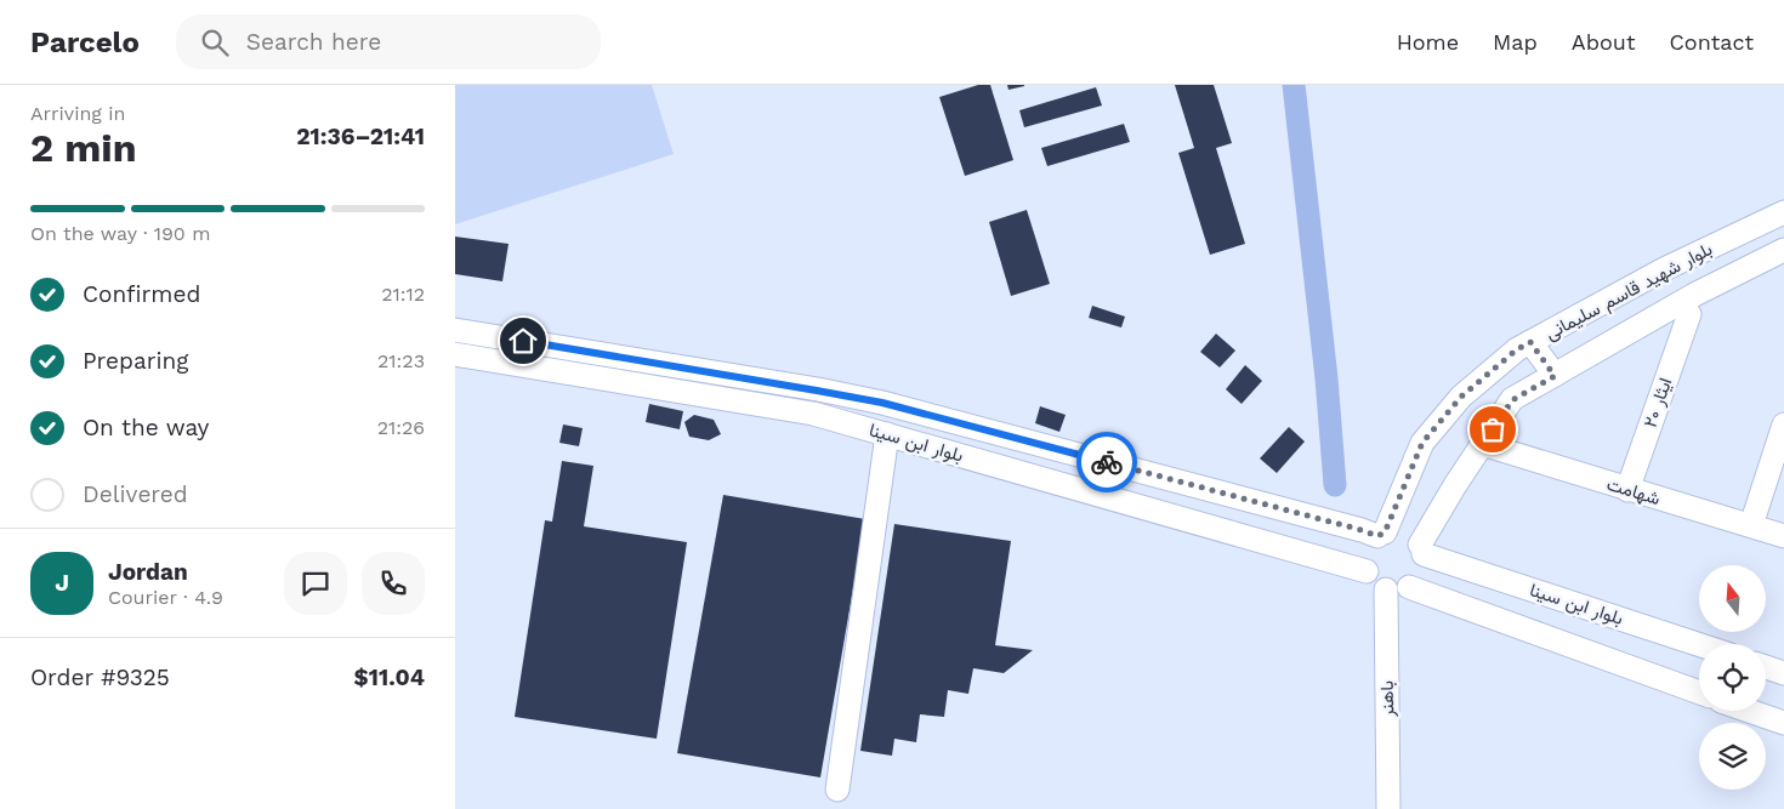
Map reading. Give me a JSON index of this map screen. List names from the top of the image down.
{
  "streets": {
    "street": [
      "بلوار شهید قاسم سلیمانی",
      "ایثار ۲۰",
      "بلوار ابن سینا",
      "شهامت",
      "باهنر"
    ]
  },
  "crossings": [
    ["بلوار شهید قاسم سلیمانی", "بلوار ابن سینا"],
    ["بلوار شهید قاسم سلیمانی", "شهامت"],
    ["بلوار شهید قاسم سلیمانی", "باهنر"],
    ["ایثار ۲۰", "شهامت"],
    ["بلوار ابن سینا", "باهنر"]
  ],
  "north": "top",
  "page": {
    "header": "Parcelo",
    "search": "Search here",
    "nav": [
      "Home",
      "Map",
      "About",
      "Contact"
    ],
    "heading": ["2 min", "Arriving in", "21:36–21:41"],
    "panel": [
      "Jordan",
      "Courier · 4.9",
      "Order #9325",
      "$11.04"
    ],
    "bar": "On the way · 190 m",
    "list": [
      ["Confirmed", "21:12"],
      ["Preparing", "21:23"],
      ["On the way", "21:26"],
      "Delivered"
    ],
    "round": "J"
  }
}
